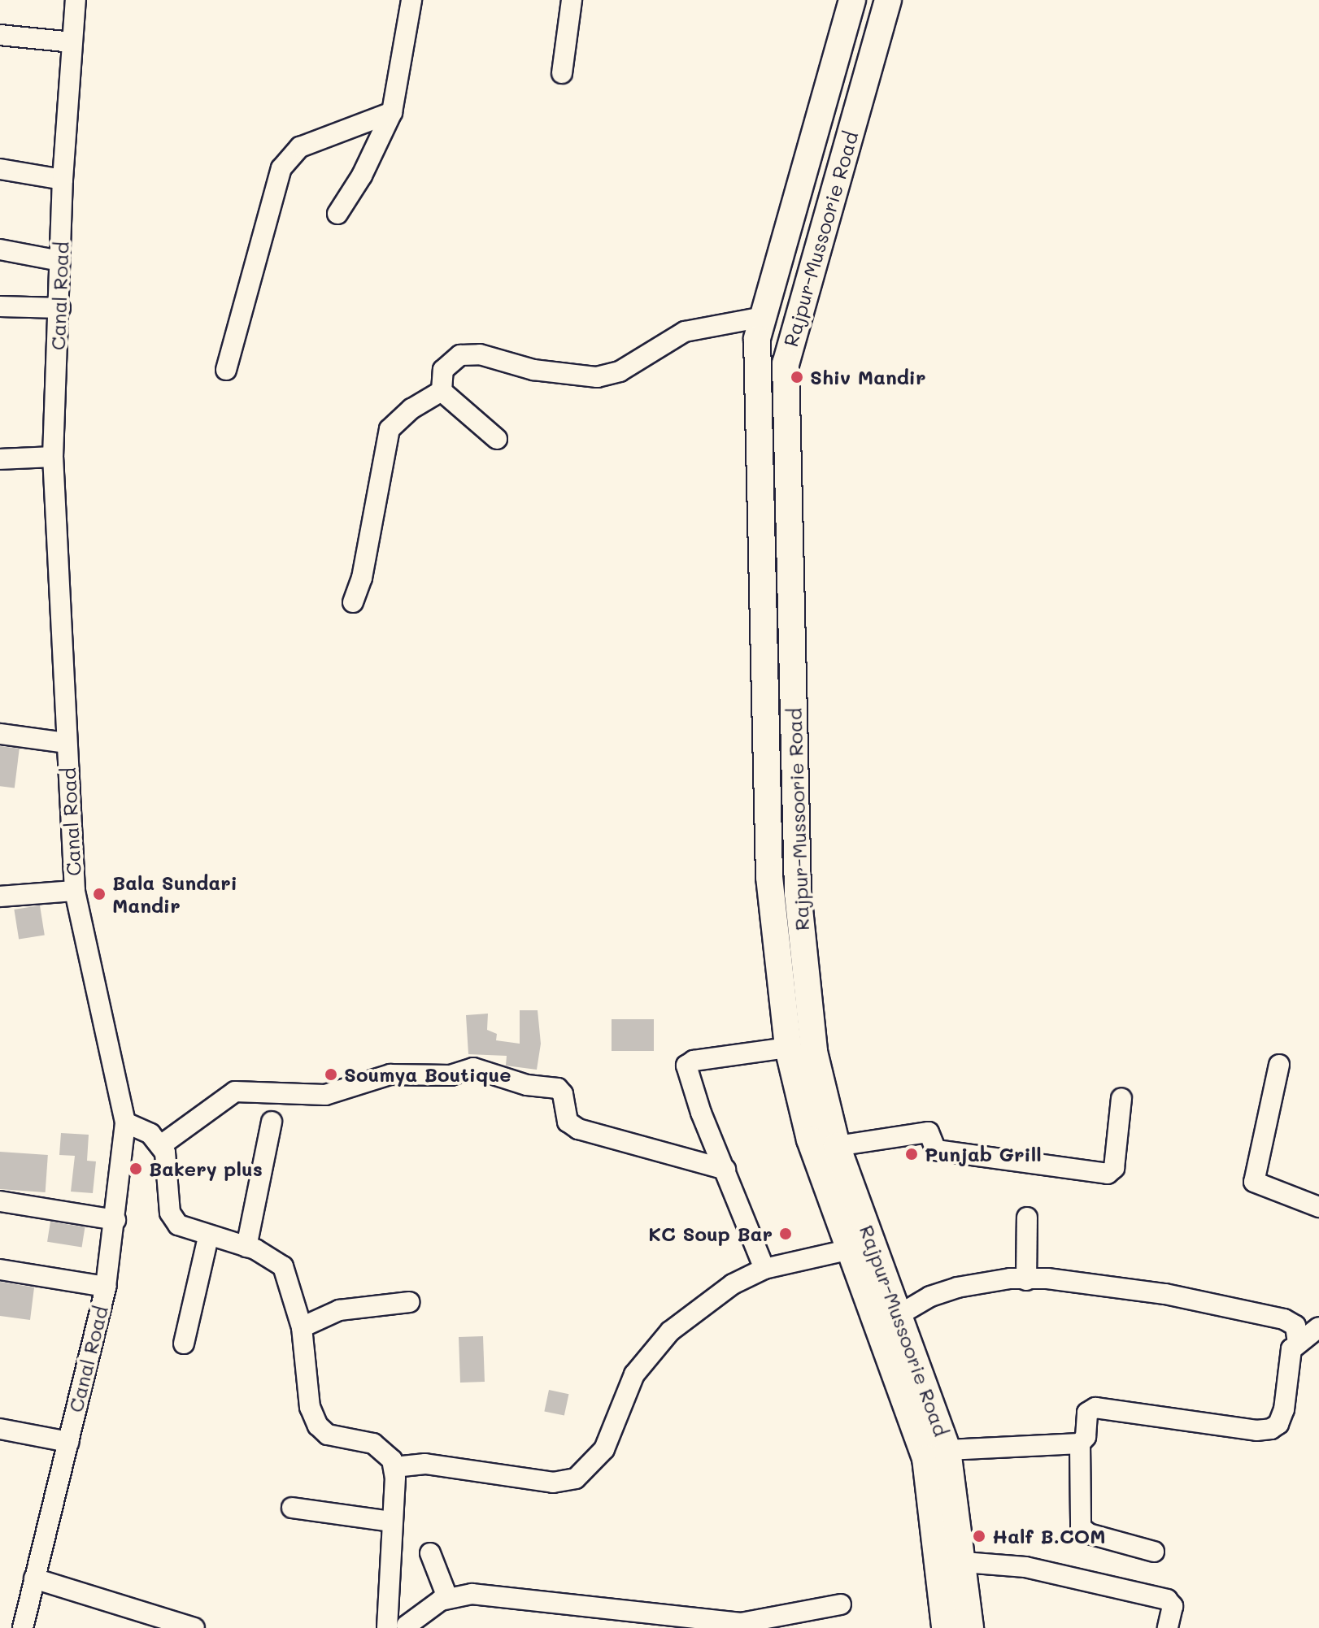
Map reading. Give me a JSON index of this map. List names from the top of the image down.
{
  "streets": {
    "main road": ["Rajpur-Mussoorie Road"],
    "street": ["Canal Road"]
  },
  "places": [
    "Shiv Mandir",
    "Bala Sundari Mandir",
    "Soumya Boutique",
    "Punjab Grill",
    "Bakery plus",
    "KC Soup Bar",
    "Half B.COM"
  ]
}
